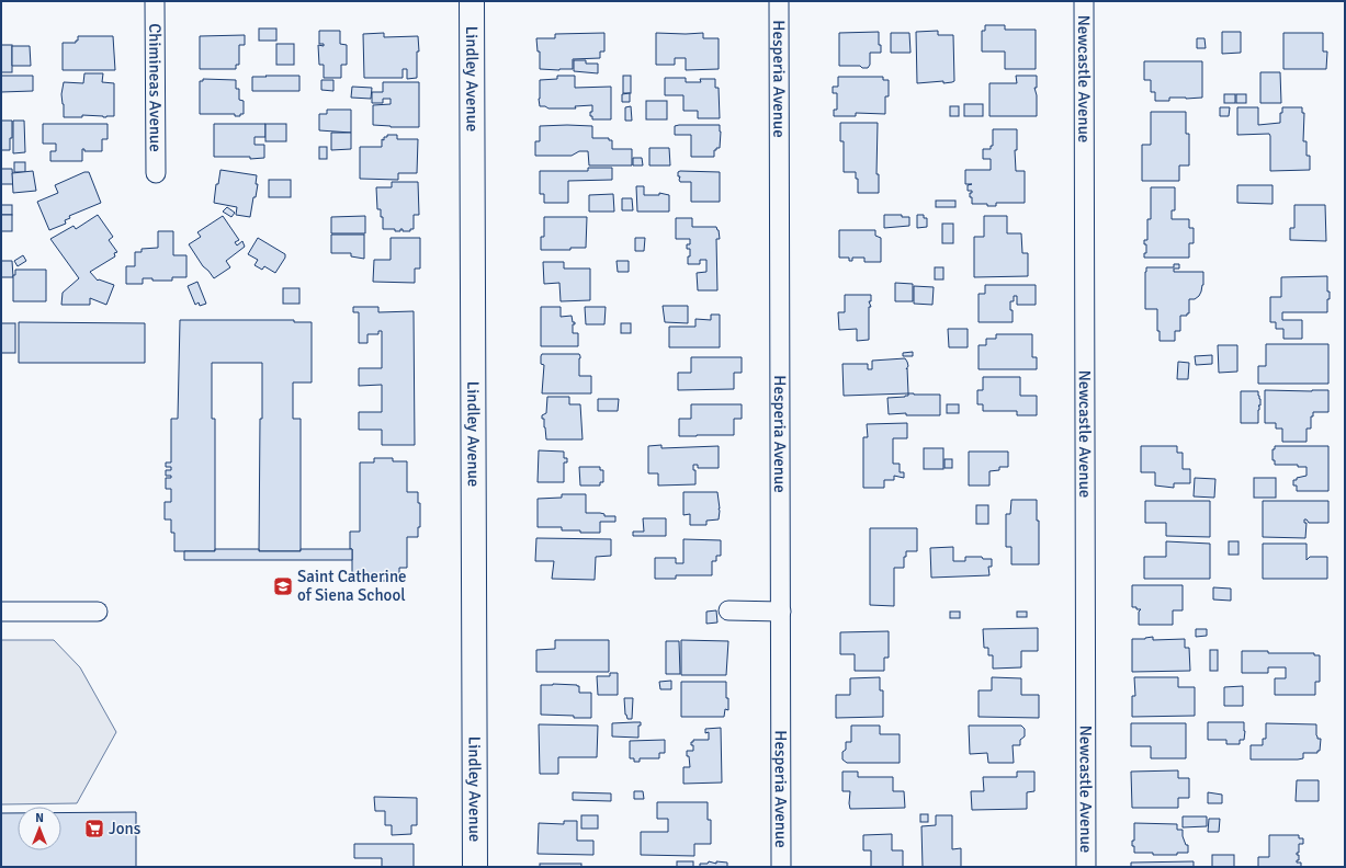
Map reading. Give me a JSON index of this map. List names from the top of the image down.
{
  "streets": {
    "main road": ["Lindley Avenue"],
    "street": ["Hesperia Avenue", "Newcastle Avenue", "Chimineas Avenue"]
  },
  "places": {
    "school or university": ["Saint Catherine of Siena School"],
    "supermarket": ["Jons"]
  },
  "north": "top"
}
